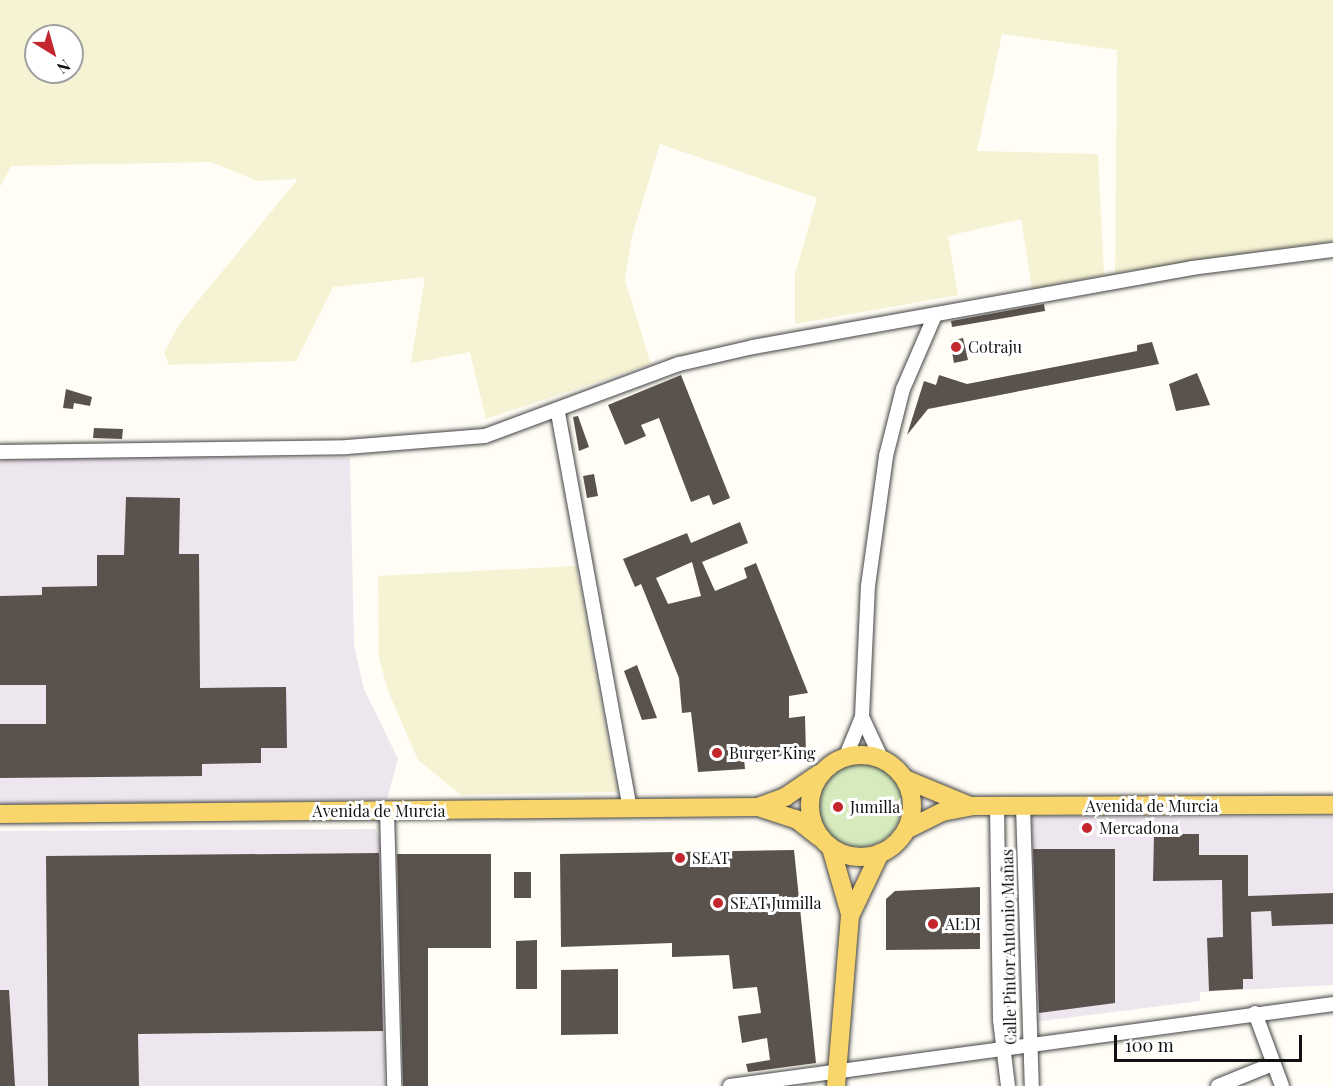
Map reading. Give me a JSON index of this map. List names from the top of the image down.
{
  "streets": {
    "main road": ["Avenida de Murcia"],
    "street": ["Calle Pintor Antonio Mañas"]
  },
  "crossings": [
    ["Avenida de Murcia", "Calle Pintor Antonio Mañas"]
  ],
  "places": [
    "Cotraju",
    "Burger King",
    "Jumilla",
    "Mercadona",
    "SEAT",
    "SEAT Jumilla",
    "ALDI"
  ],
  "scale_bar": "100 m",
  "north": "bottom right"
}
